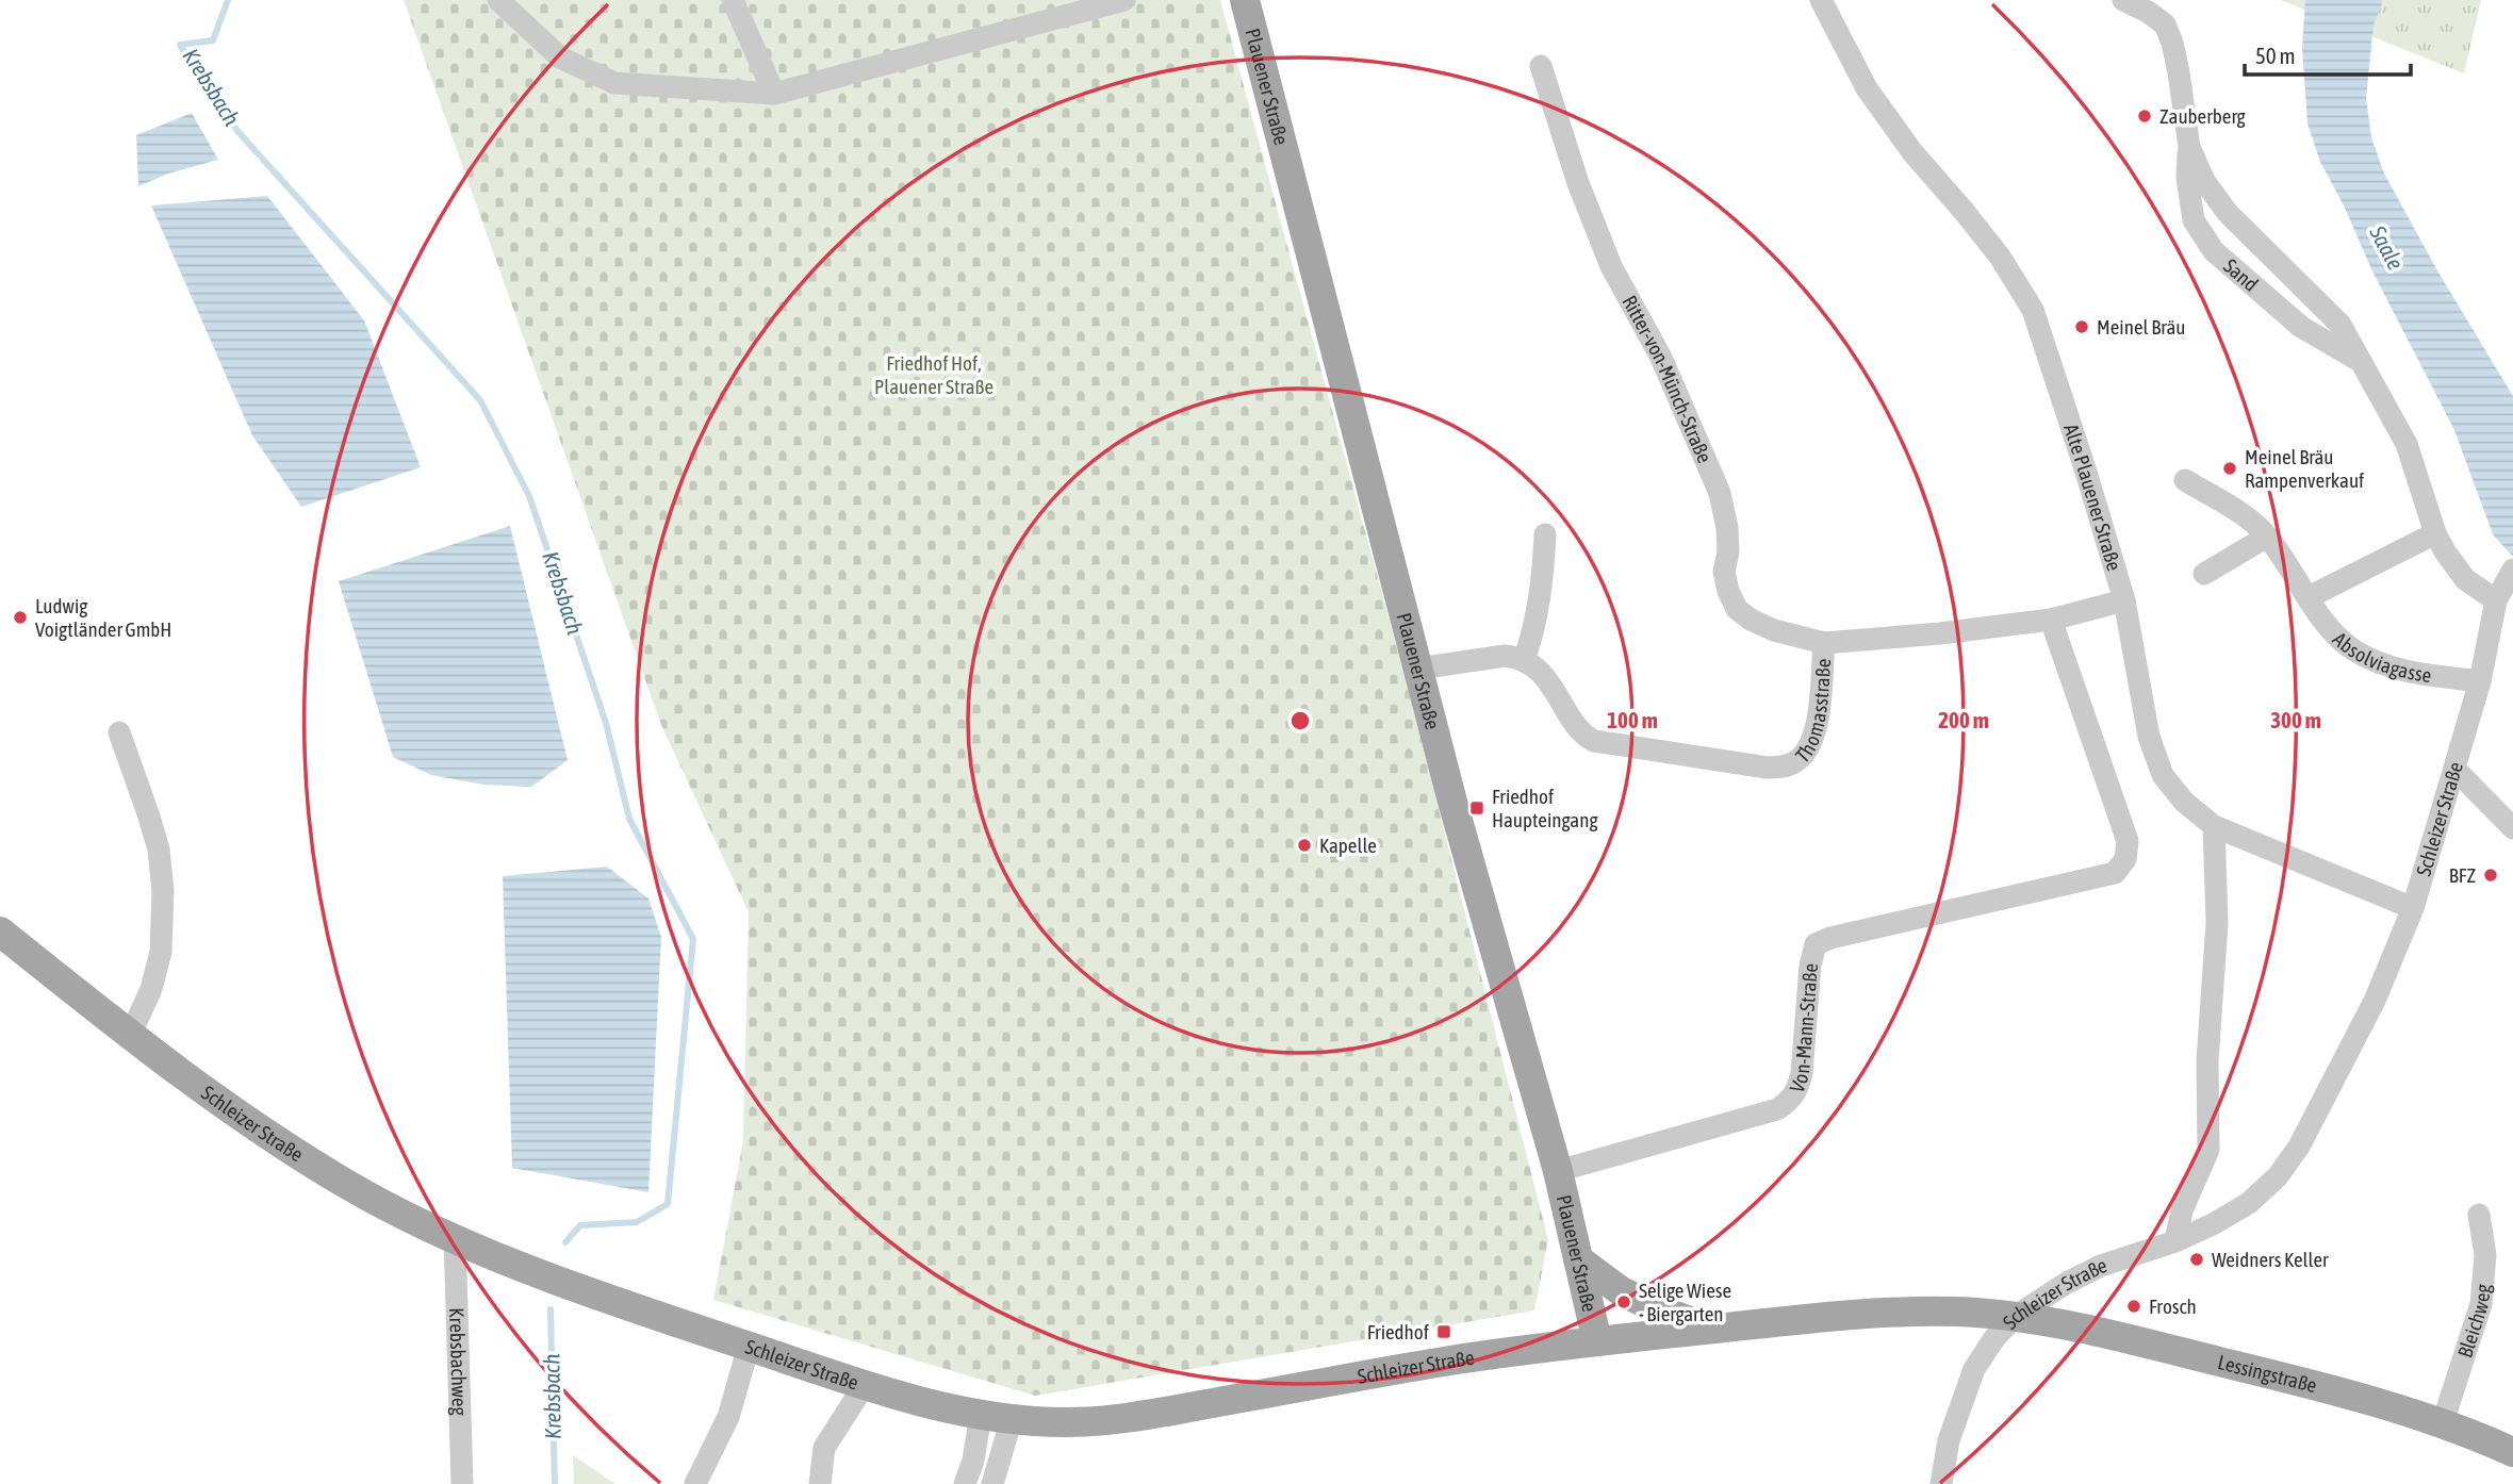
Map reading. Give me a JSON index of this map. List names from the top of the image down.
{
  "streets": {
    "main road": ["Plauener Straße", "Schleizer Straße", "Lessingstraße"],
    "street": [
      "Sand",
      "Ritter-von-Münch-Straße",
      "Alte Plauener Straße",
      "Absolviagasse",
      "Thomasstraße",
      "Von-Mann-Straße",
      "Bleichweg",
      "Krebsbachweg"
    ]
  },
  "crossings": [
    ["Plauener Straße", "Schleizer Straße"],
    ["Plauener Straße", "Von-Mann-Straße"],
    ["Sand", "Schleizer Straße"],
    ["Ritter-von-Münch-Straße", "Thomasstraße"],
    ["Alte Plauener Straße", "Thomasstraße"],
    ["Alte Plauener Straße", "Schleizer Straße"],
    ["Absolviagasse", "Schleizer Straße"],
    ["Thomasstraße", "Von-Mann-Straße"],
    ["Schleizer Straße", "Krebsbachweg"],
    ["Schleizer Straße", "Lessingstraße"],
    ["Bleichweg", "Lessingstraße"]
  ],
  "water": ["Krebsbach", "Saale"],
  "parks": ["Friedhof Hof, Plauener Straße"],
  "places": {
    "other": [
      "Zauberberg",
      "Meinel Bräu",
      "Meinel Bräu Rampenverkauf",
      "Ludwig Voigtländer GmbH",
      "Kapelle",
      "BFZ",
      "Weidners Keller",
      "Selige Wiese - Biergarten",
      "Frosch"
    ],
    "transit": ["Friedhof Haupteingang", "Friedhof"]
  },
  "scale_bar": "50 m",
  "rings": ["100 m", "200 m", "300 m"]
}
